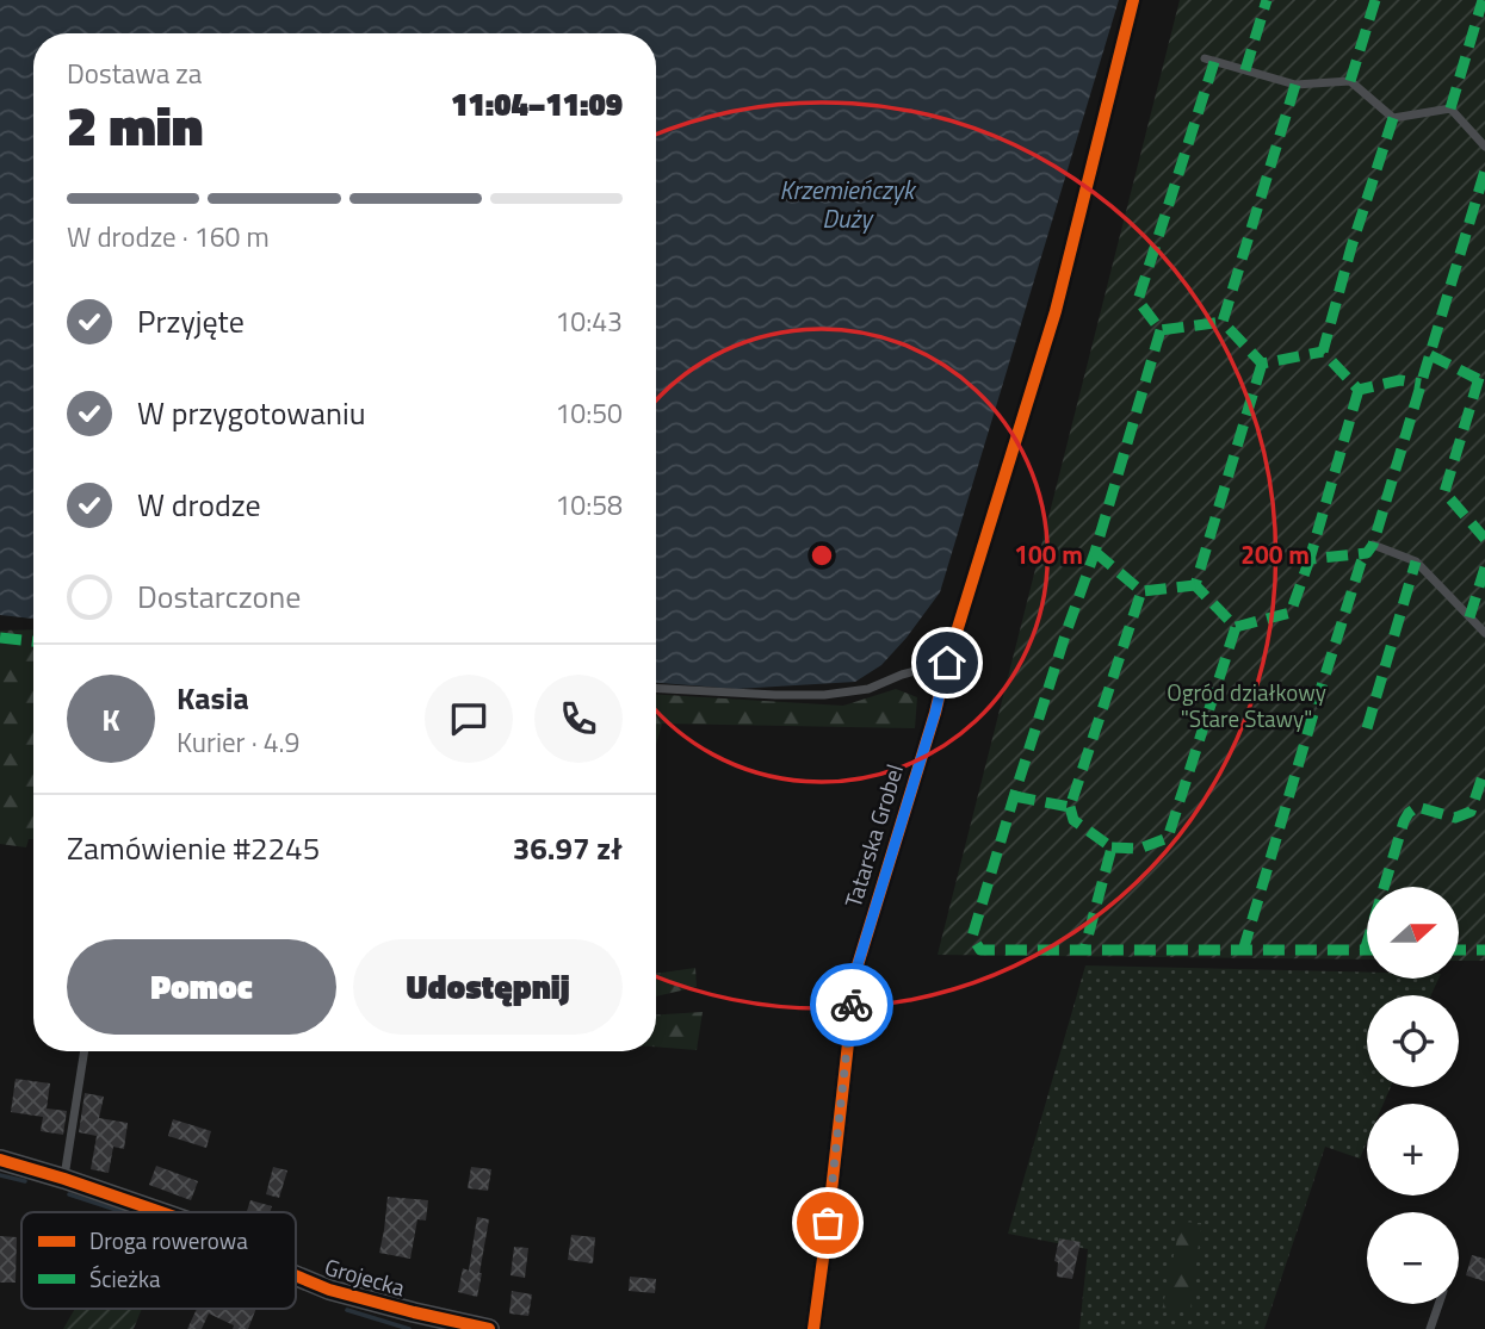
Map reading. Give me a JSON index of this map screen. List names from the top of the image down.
{
  "streets": {
    "street": ["Tatarska Grobel", "Grojecka"]
  },
  "water": ["Krzemieńczyk Duży"],
  "parks": ["Ogród działkowy \"Stare Stawy\""],
  "legend": ["Droga rowerowa", "Ścieżka"],
  "north": "right",
  "page": {
    "heading": ["2 min", "Dostawa za", "11:04–11:09"],
    "panel": [
      "Kasia",
      "Kurier · 4.9",
      "Zamówienie #2245",
      "36.97 zł"
    ],
    "bar": "W drodze · 160 m",
    "list": [
      ["Przyjęte", "10:43"],
      ["W przygotowaniu", "10:50"],
      ["W drodze", "10:58"],
      "Dostarczone"
    ],
    "round": "K",
    "map_buttons": ["+", "−"],
    "buttons": ["Pomoc", "Udostępnij"]
  },
  "rings": ["100 m", "200 m"]
}
